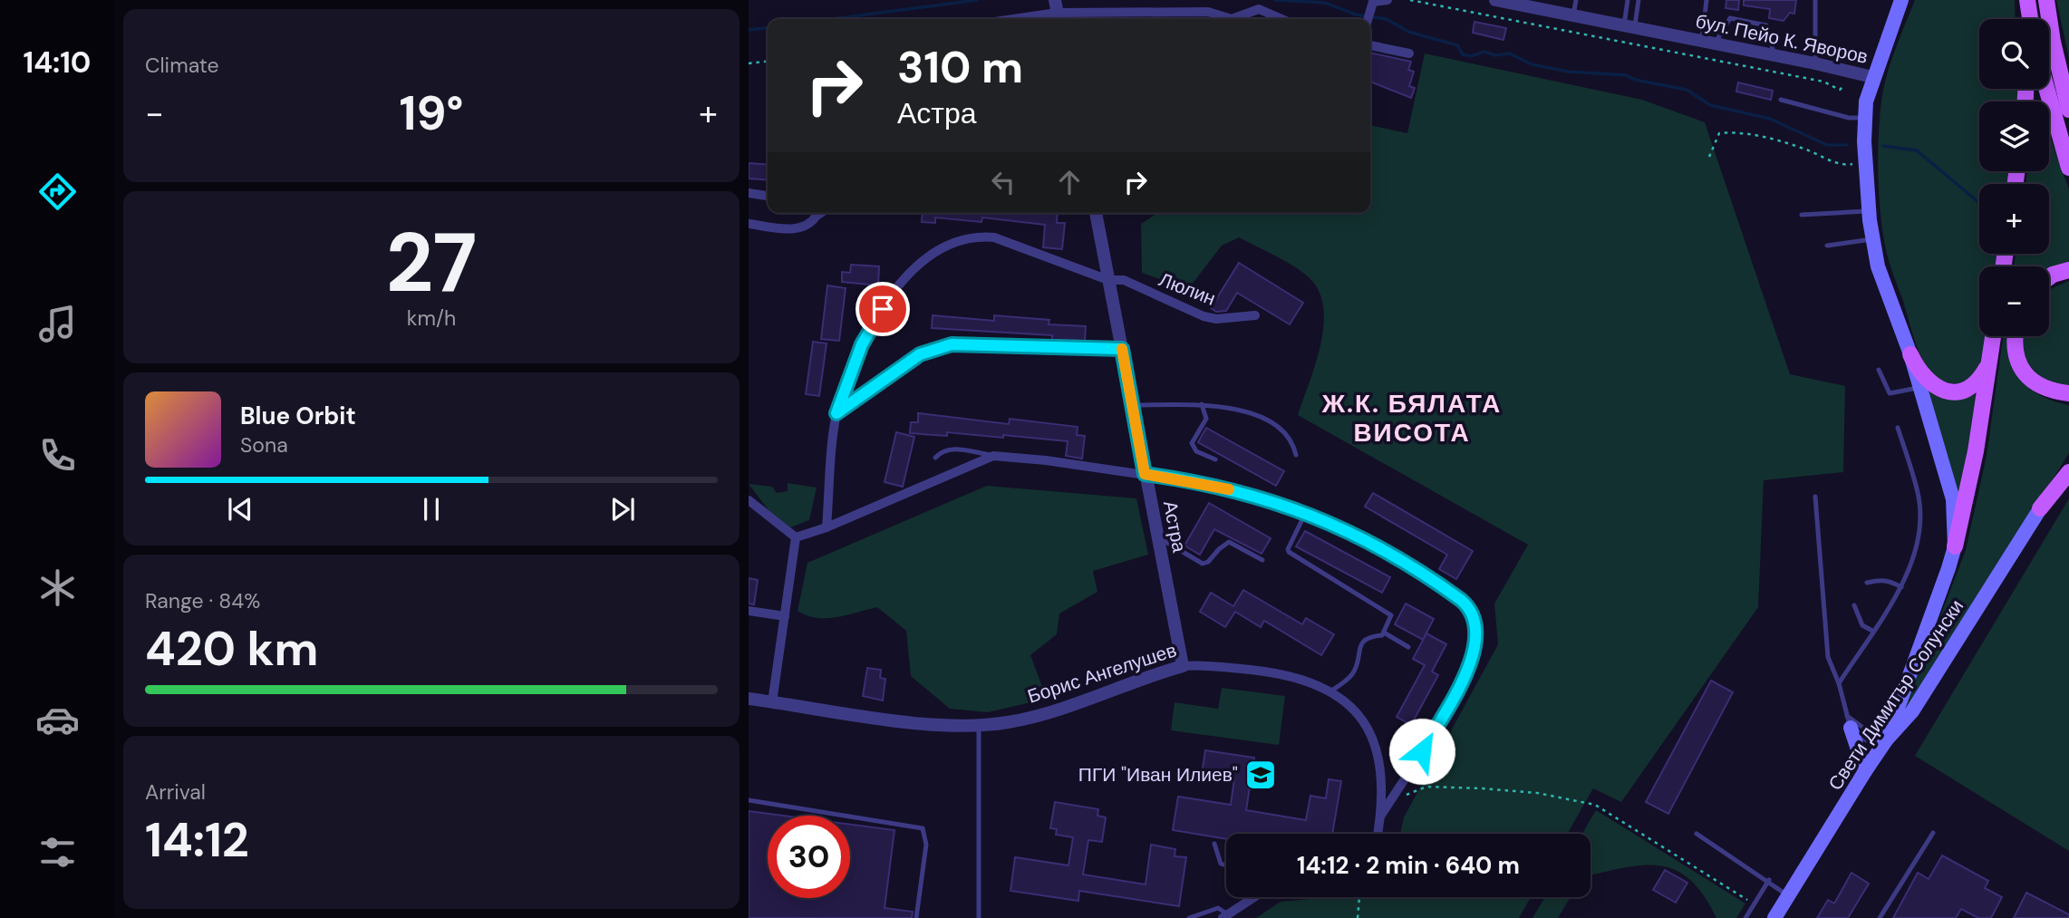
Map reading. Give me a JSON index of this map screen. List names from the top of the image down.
{
  "streets": {
    "main road": ["Свети Димитър Солунски"],
    "street": [
      "бул. Пейо К. Яворов",
      "Люлин",
      "Астра",
      "Борис Ангелушев"
    ]
  },
  "crossings": [
    ["Люлин", "Астра"],
    ["Астра", "Борис Ангелушев"]
  ],
  "districts": ["Ж.К. БЯЛАТА ВИСОТА"],
  "places": {
    "school or university": ["ПГИ \"Иван Илиев\""]
  },
  "page": {
    "tabs": "14:10",
    "tile": [
      "Climate",
      ["27", "km/h"],
      ["Range · 84%", "420 km"],
      ["Arrival", "14:12"]
    ],
    "map_buttons": ["+", "−"],
    "turn": ["310 m", "Астра"],
    "heat": ["−", "19°", "+"],
    "song": ["Blue Orbit", "Sona"],
    "limit": "30",
    "trip": "14:12 · 2 min · 640 m"
  }
}
